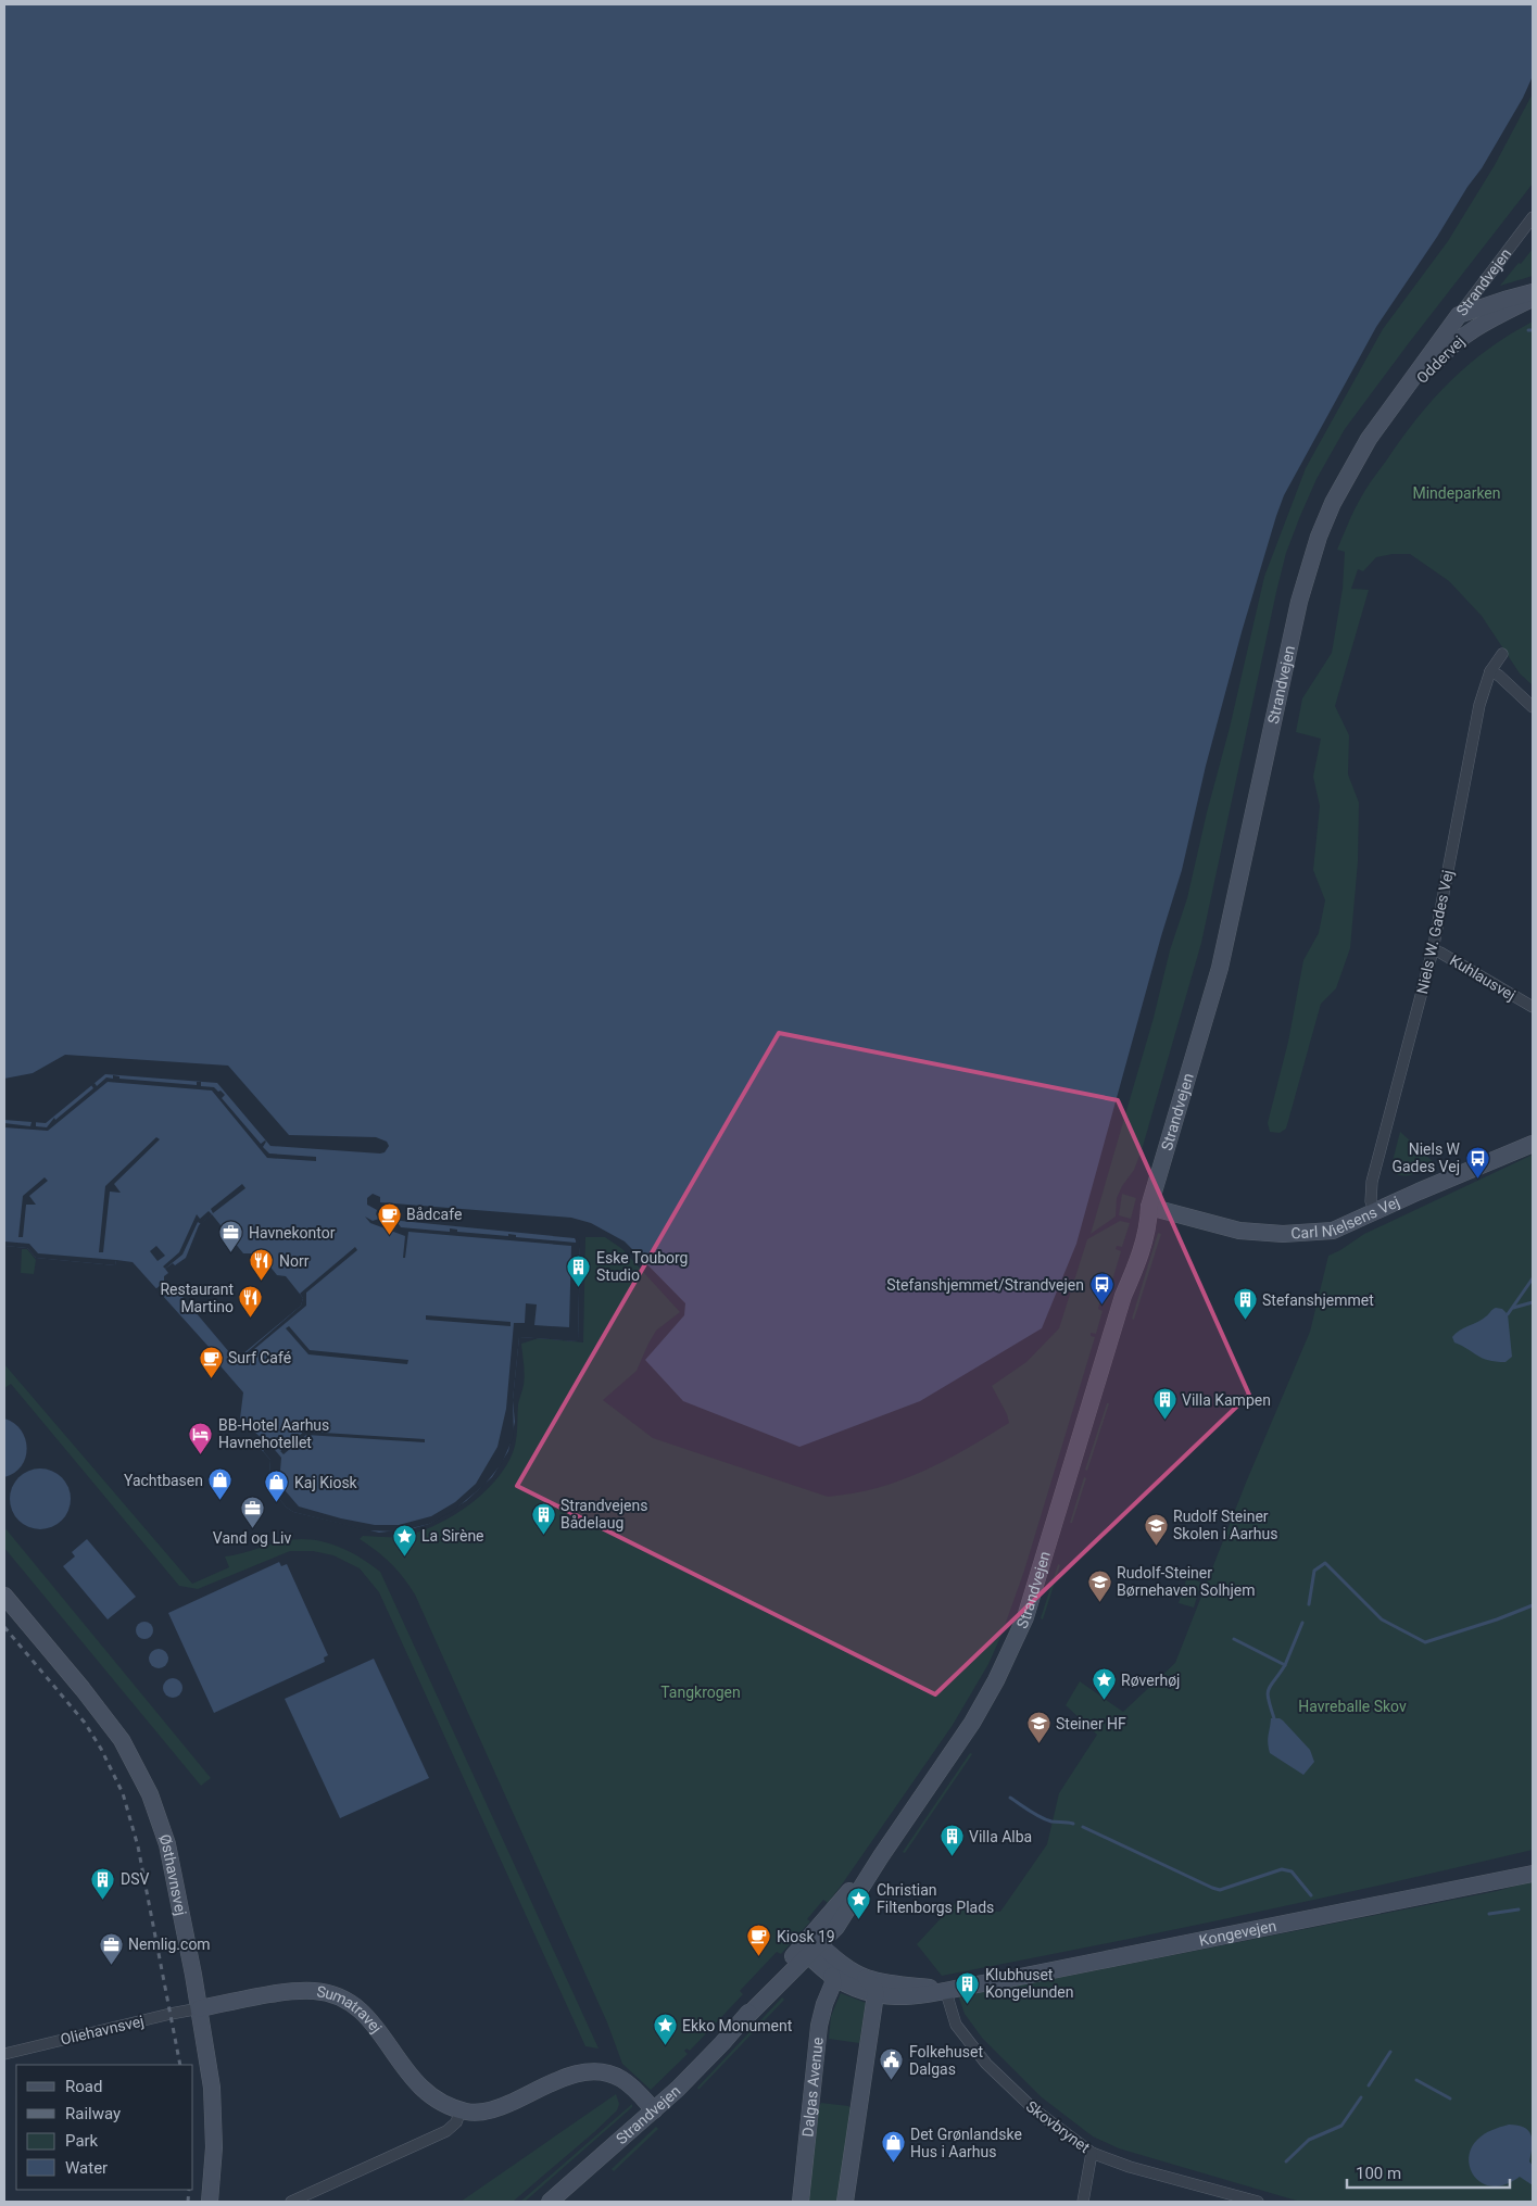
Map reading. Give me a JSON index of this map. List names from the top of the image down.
{
  "streets": {
    "street": [
      "Strandvejen",
      "Oddervej",
      "Niels W. Gades Vej",
      "Kuhlausvej",
      "Carl Nielsens Vej",
      "Østhavnsvej",
      "Kongevejen",
      "Sumatravej",
      "Oliehavnsvej",
      "Dalgas Avenue",
      "Skovbrynet"
    ]
  },
  "crossings": [
    ["Strandvejen", "Oddervej"],
    ["Strandvejen", "Carl Nielsens Vej"],
    ["Strandvejen", "Sumatravej"],
    ["Niels W. Gades Vej", "Kuhlausvej"],
    ["Niels W. Gades Vej", "Carl Nielsens Vej"],
    ["Østhavnsvej", "Sumatravej"],
    ["Østhavnsvej", "Oliehavnsvej"],
    ["Kongevejen", "Skovbrynet"],
    ["Sumatravej", "Oliehavnsvej"]
  ],
  "parks": ["Mindeparken", "Tangkrogen", "Havreballe Skov"],
  "places": {
    "bus stop": ["Niels W Gades Vej", "Stefanshjemmet/Strandvejen"],
    "cafe": ["Bådcafe", "Surf Café", "Kiosk 19"],
    "office": ["Havnekontor", "Vand og Liv", "Nemlig.com"],
    "restaurant": ["Norr", "Restaurant Martino"],
    "building": [
      "Eske Touborg Studio",
      "Stefanshjemmet",
      "Villa Kampen",
      "Strandvejens Bådelaug",
      "Villa Alba",
      "DSV",
      "Klubhuset Kongelunden"
    ],
    "hotel": ["BB-Hotel Aarhus Havnehotellet"],
    "shop": ["Yachtbasen", "Kaj Kiosk", "Det Grønlandske Hus i Aarhus"],
    "school or university": ["Rudolf Steiner Skolen i Aarhus", "Rudolf-Steiner Børnehaven Solhjem", "Steiner HF"],
    "place": [
      "La Sirène",
      "Røverhøj",
      "Christian Filtenborgs Plads",
      "Ekko Monument"
    ],
    "public building": ["Folkehuset Dalgas"]
  },
  "legend": [
    "Road",
    "Railway",
    "Park",
    "Water"
  ],
  "scale_bar": "100 m"
}
